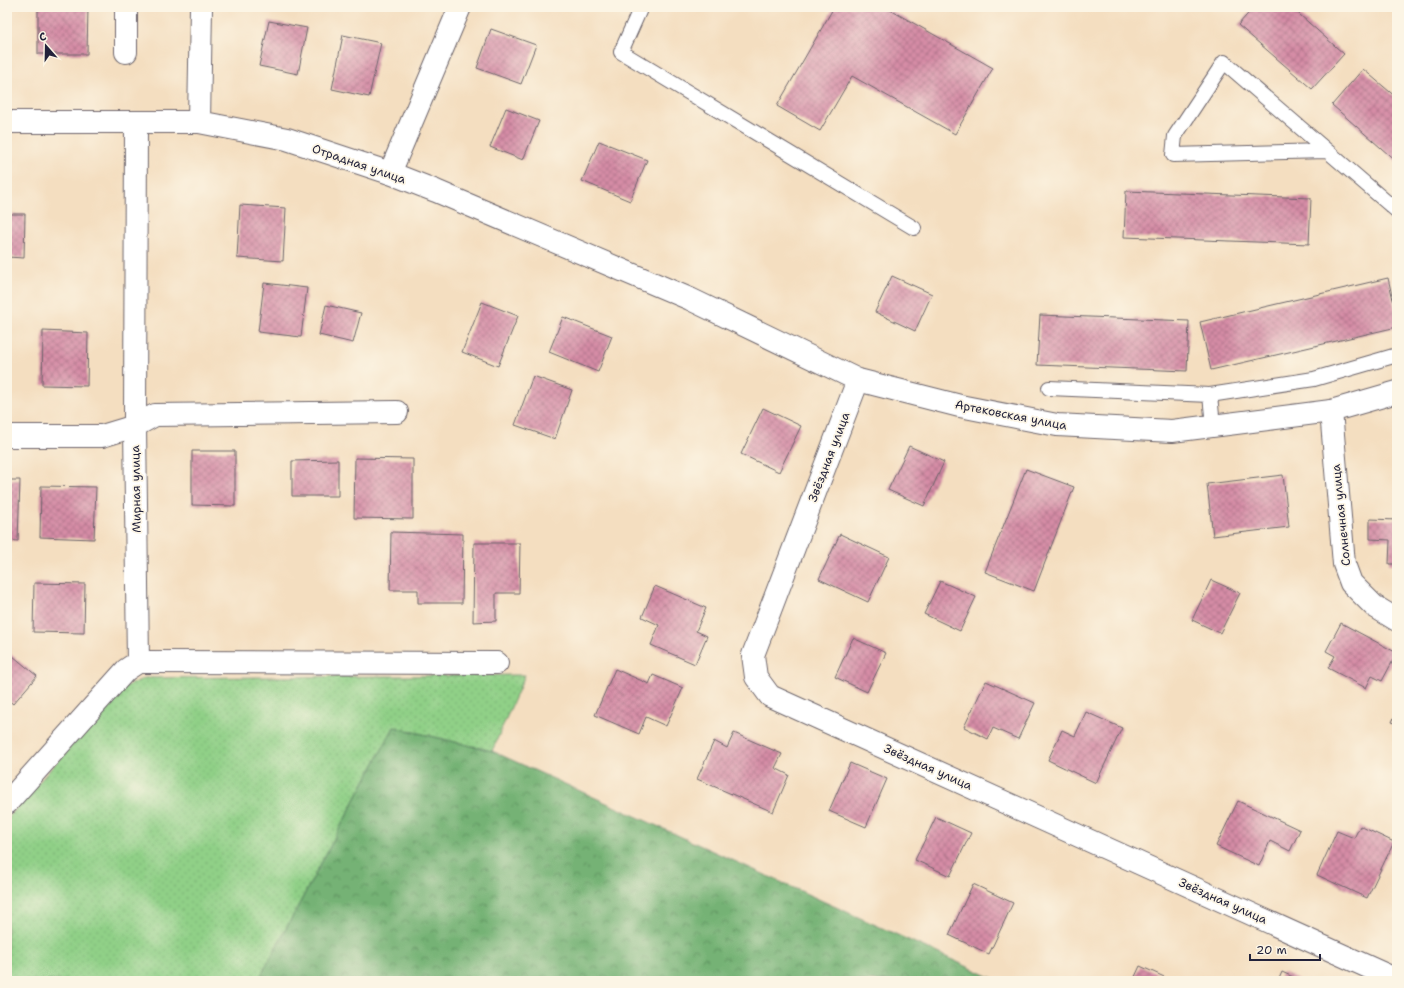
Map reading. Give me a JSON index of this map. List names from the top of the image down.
{
  "streets": {
    "street": [
      "Отрадная улица",
      "Артековская улица",
      "Звёздная улица",
      "Мирная улица",
      "Солнечная улица"
    ]
  },
  "crossings": [
    ["Отрадная улица", "Артековская улица"],
    ["Отрадная улица", "Мирная улица"],
    ["Артековская улица", "Звёздная улица"],
    ["Артековская улица", "Солнечная улица"]
  ],
  "scale_bar": "20 m",
  "north": "top"
}
